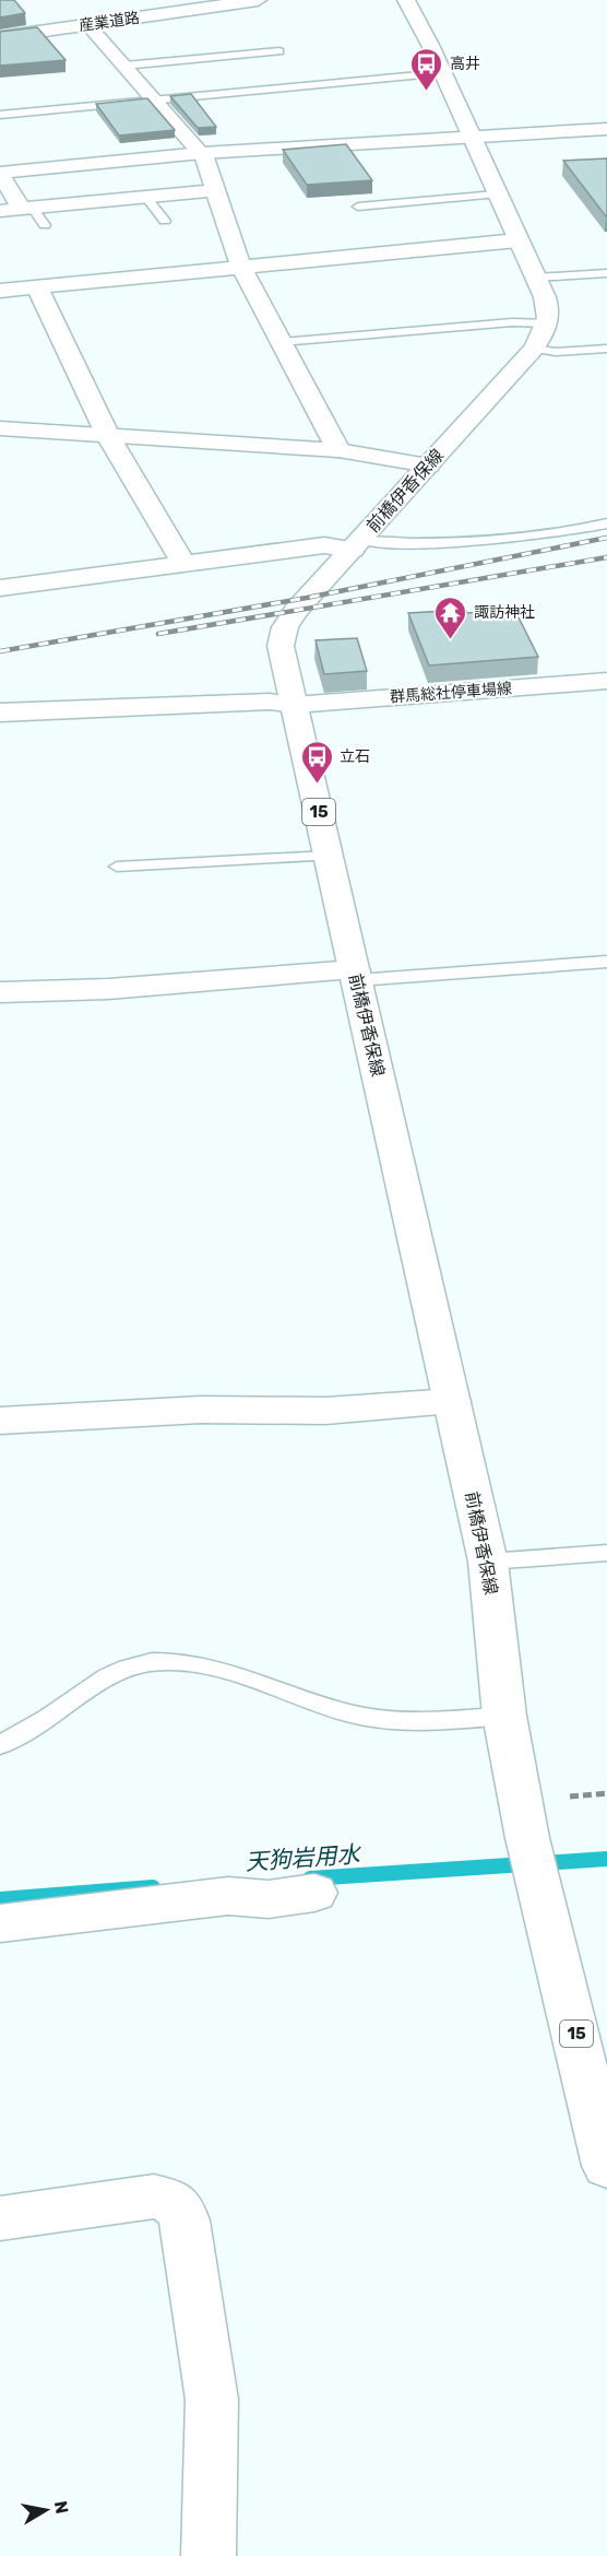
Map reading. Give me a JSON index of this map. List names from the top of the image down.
{
  "streets": {
    "street": [
      "産業道路",
      "前橋伊香保線",
      "群馬総社停車場線",
      "15"
    ]
  },
  "crossings": [
    ["前橋伊香保線", "群馬総社停車場線"]
  ],
  "water": ["天狗岩用水"],
  "places": {
    "bus stop": ["高井", "立石"],
    "temple": ["諏訪神社"]
  },
  "north": "right"
}
